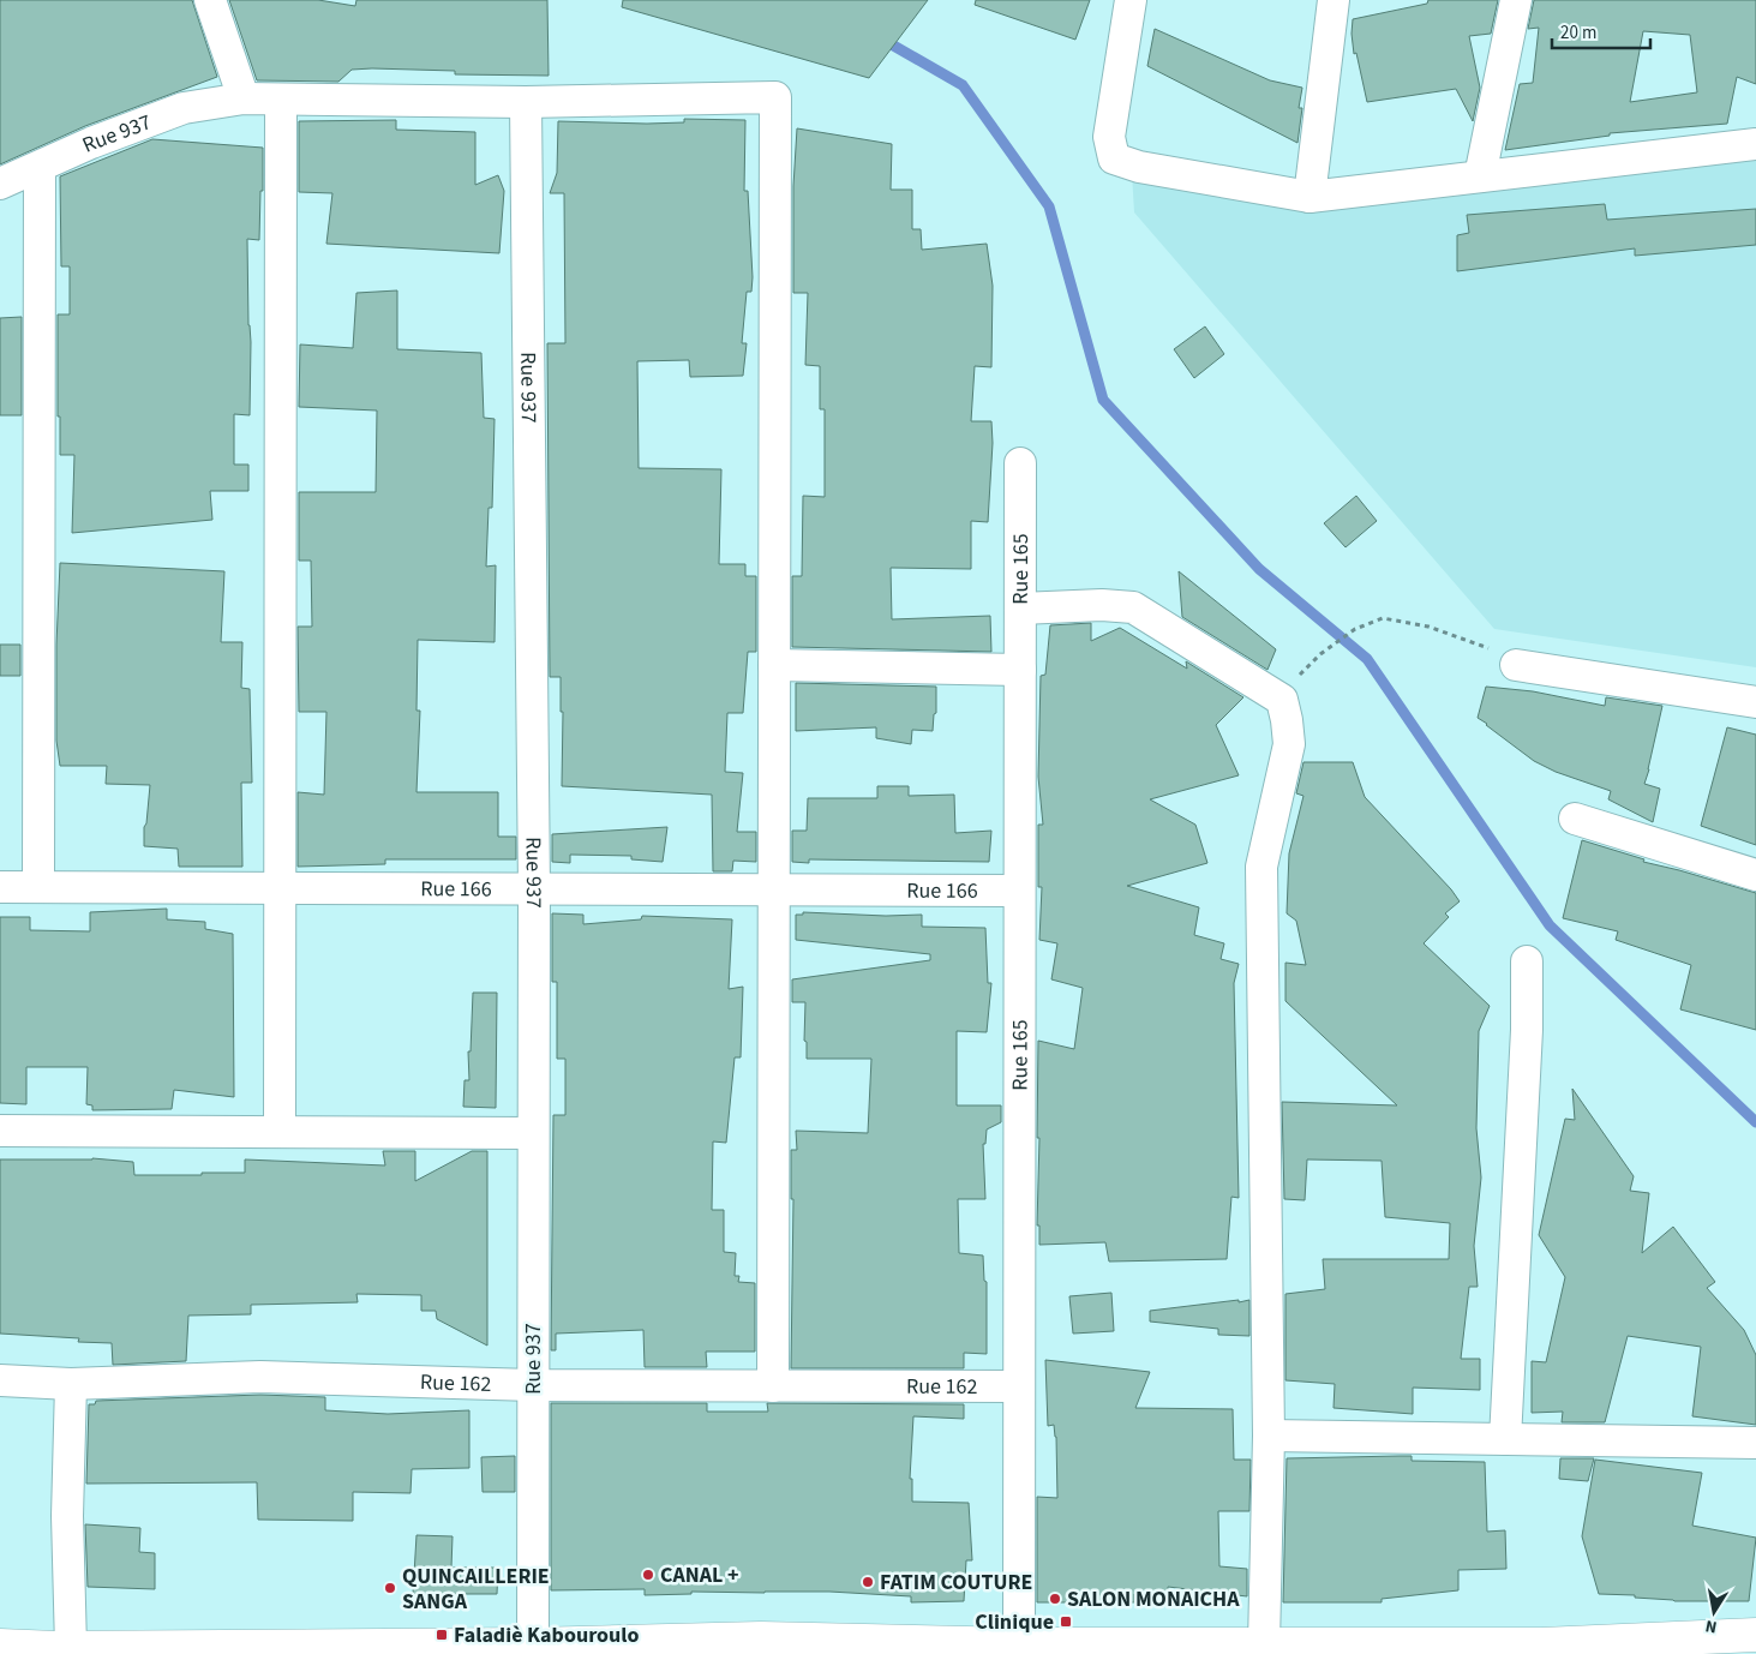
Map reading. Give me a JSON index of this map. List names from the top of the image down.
{
  "streets": {
    "street": [
      "Rue 937",
      "Rue 165",
      "Rue 166",
      "Rue 162"
    ]
  },
  "crossings": [
    ["Rue 937", "Rue 166"],
    ["Rue 937", "Rue 162"],
    ["Rue 165", "Rue 166"],
    ["Rue 165", "Rue 162"]
  ],
  "places": {
    "other": [
      "CANAL +",
      "FATIM COUTURE",
      "QUINCAILLERIE SANGA",
      "SALON MONAICHA"
    ],
    "transit": ["Clinique", "Faladiè Kabouroulo"]
  },
  "scale_bar": "20 m",
  "north": "bottom"
}
